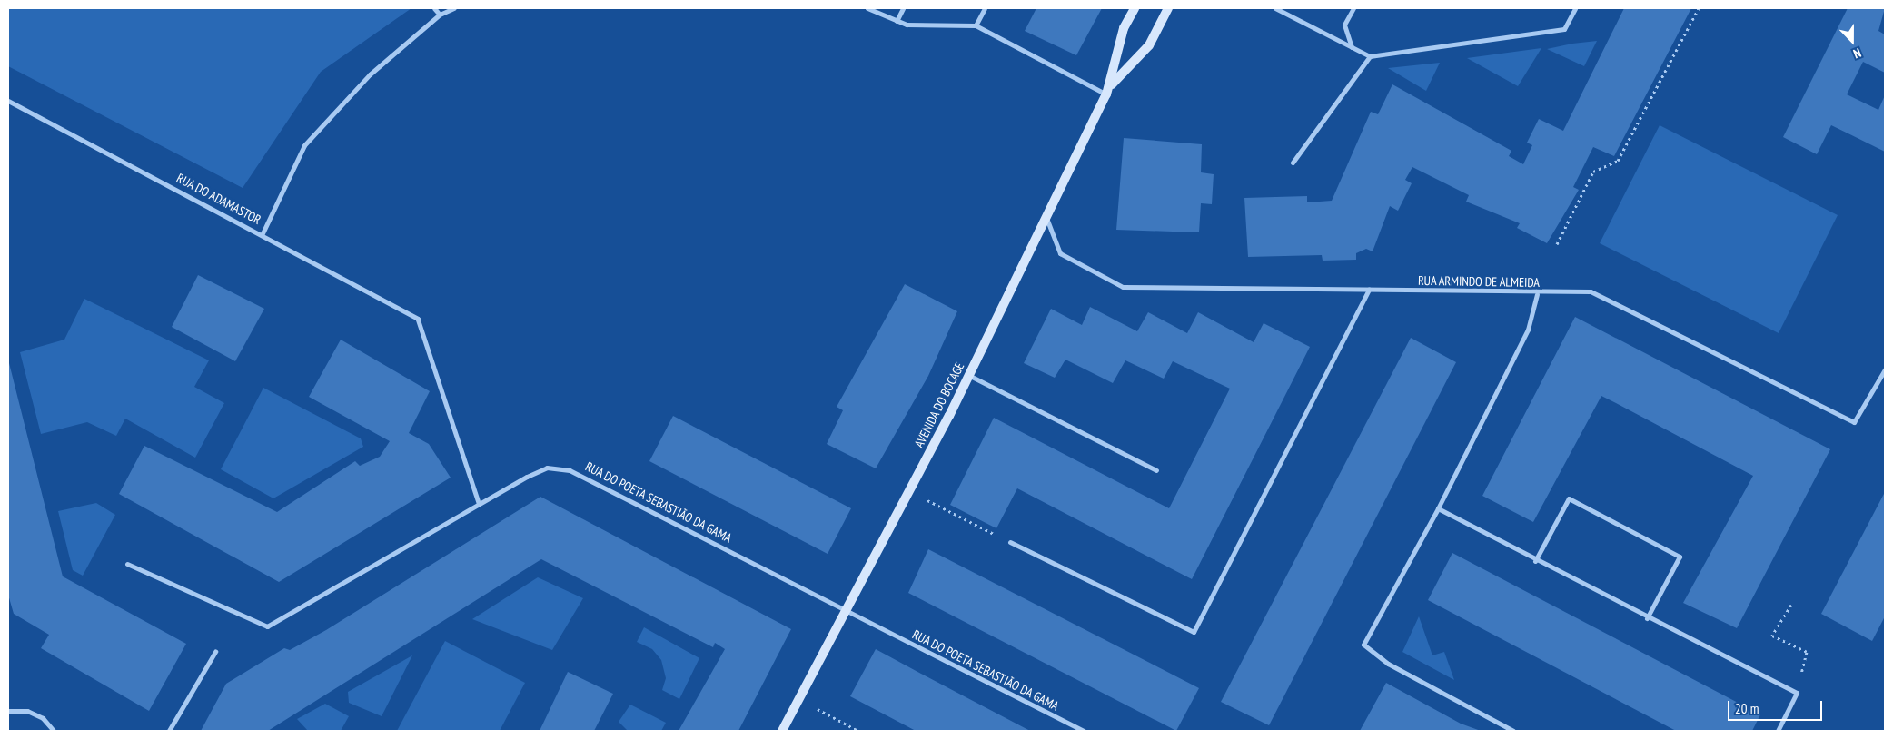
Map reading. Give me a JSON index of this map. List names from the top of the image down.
{
  "streets": {
    "main road": ["AVENIDA DO BOCAGE"],
    "street": ["RUA DO ADAMASTOR", "RUA ARMINDO DE ALMEIDA", "RUA DO POETA SEBASTIÃO DA GAMA"]
  },
  "crossings": [
    ["RUA ARMINDO DE ALMEIDA", "AVENIDA DO BOCAGE"],
    ["AVENIDA DO BOCAGE", "RUA DO POETA SEBASTIÃO DA GAMA"]
  ],
  "scale_bar": "20 m",
  "north": "bottom"
}
